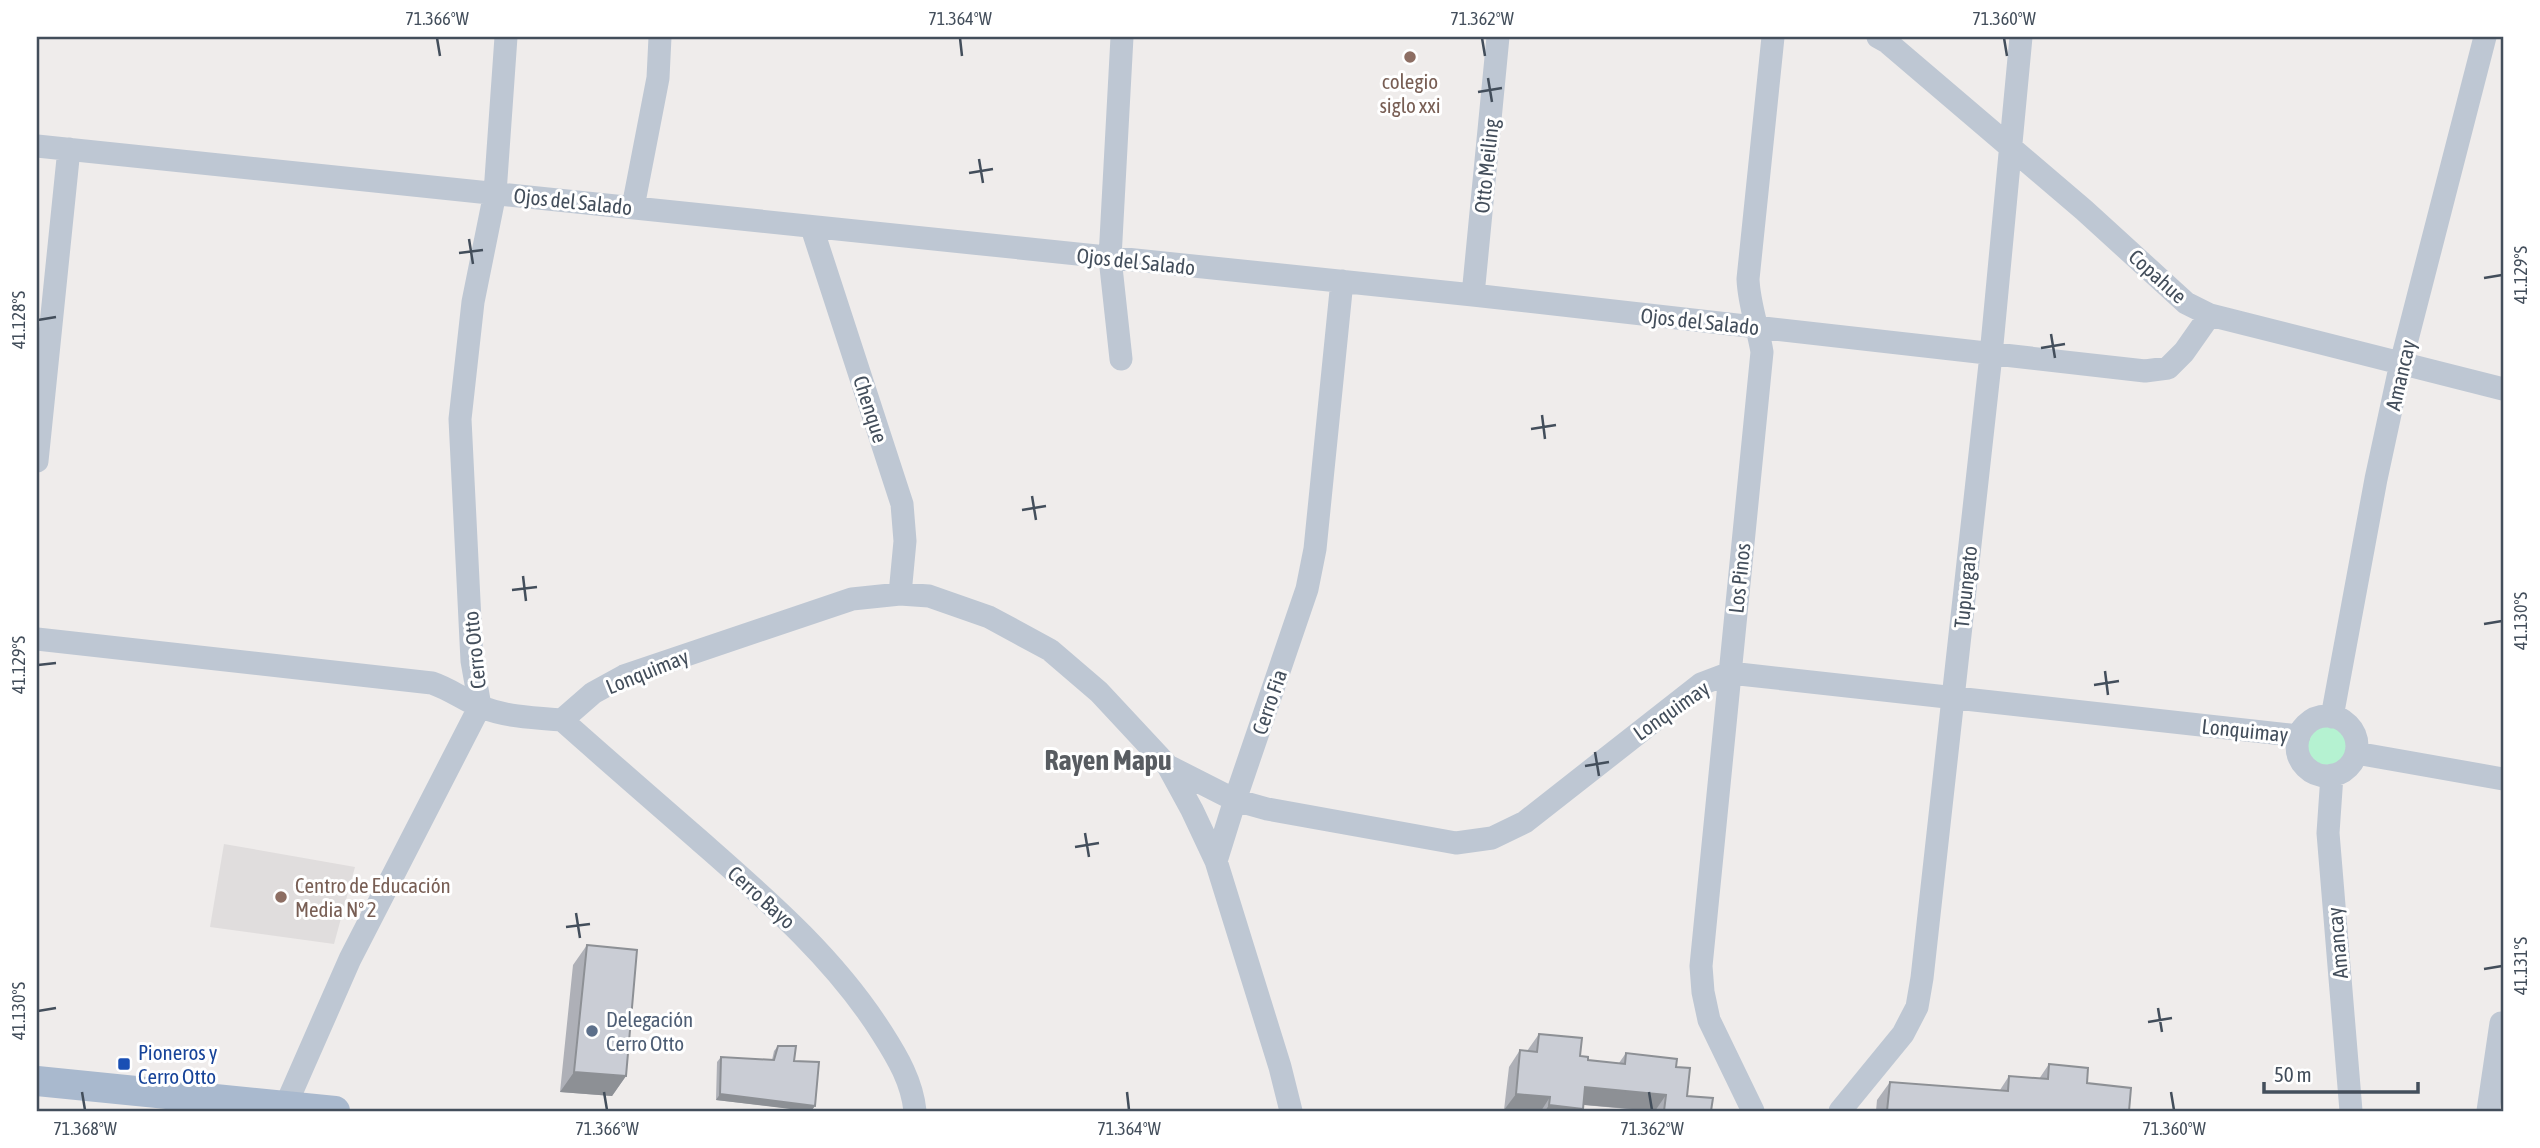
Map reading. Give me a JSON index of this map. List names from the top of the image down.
{
  "streets": {
    "street": [
      "Otto Meiling",
      "Ojos del Salado",
      "Copahue",
      "Amancay",
      "Chenque",
      "Los Pinos",
      "Tupungato",
      "Cerro Otto",
      "Lonquimay",
      "Cerro Fia",
      "Cerro Bayo"
    ]
  },
  "crossings": [
    ["Otto Meiling", "Ojos del Salado"],
    ["Ojos del Salado", "Copahue"],
    ["Ojos del Salado", "Chenque"],
    ["Ojos del Salado", "Los Pinos"],
    ["Ojos del Salado", "Tupungato"],
    ["Ojos del Salado", "Cerro Otto"],
    ["Ojos del Salado", "Cerro Fia"],
    ["Copahue", "Amancay"],
    ["Copahue", "Tupungato"],
    ["Amancay", "Lonquimay"],
    ["Chenque", "Lonquimay"],
    ["Los Pinos", "Lonquimay"],
    ["Tupungato", "Lonquimay"],
    ["Lonquimay", "Cerro Fia"],
    ["Lonquimay", "Cerro Bayo"]
  ],
  "districts": ["Rayen Mapu"],
  "places": {
    "other": ["colegio siglo xxi", "Centro de Educación Media Nº 2", "Delegación Cerro Otto"],
    "transit": ["Pioneros y Cerro Otto"]
  },
  "scale_bar": "50 m",
  "coordinates": [
    "71.366°W",
    "71.364°W",
    "71.362°W",
    "71.360°W",
    "41.129°S",
    "41.128°S",
    "41.130°S",
    "41.131°S",
    "71.368°W"
  ]
}
